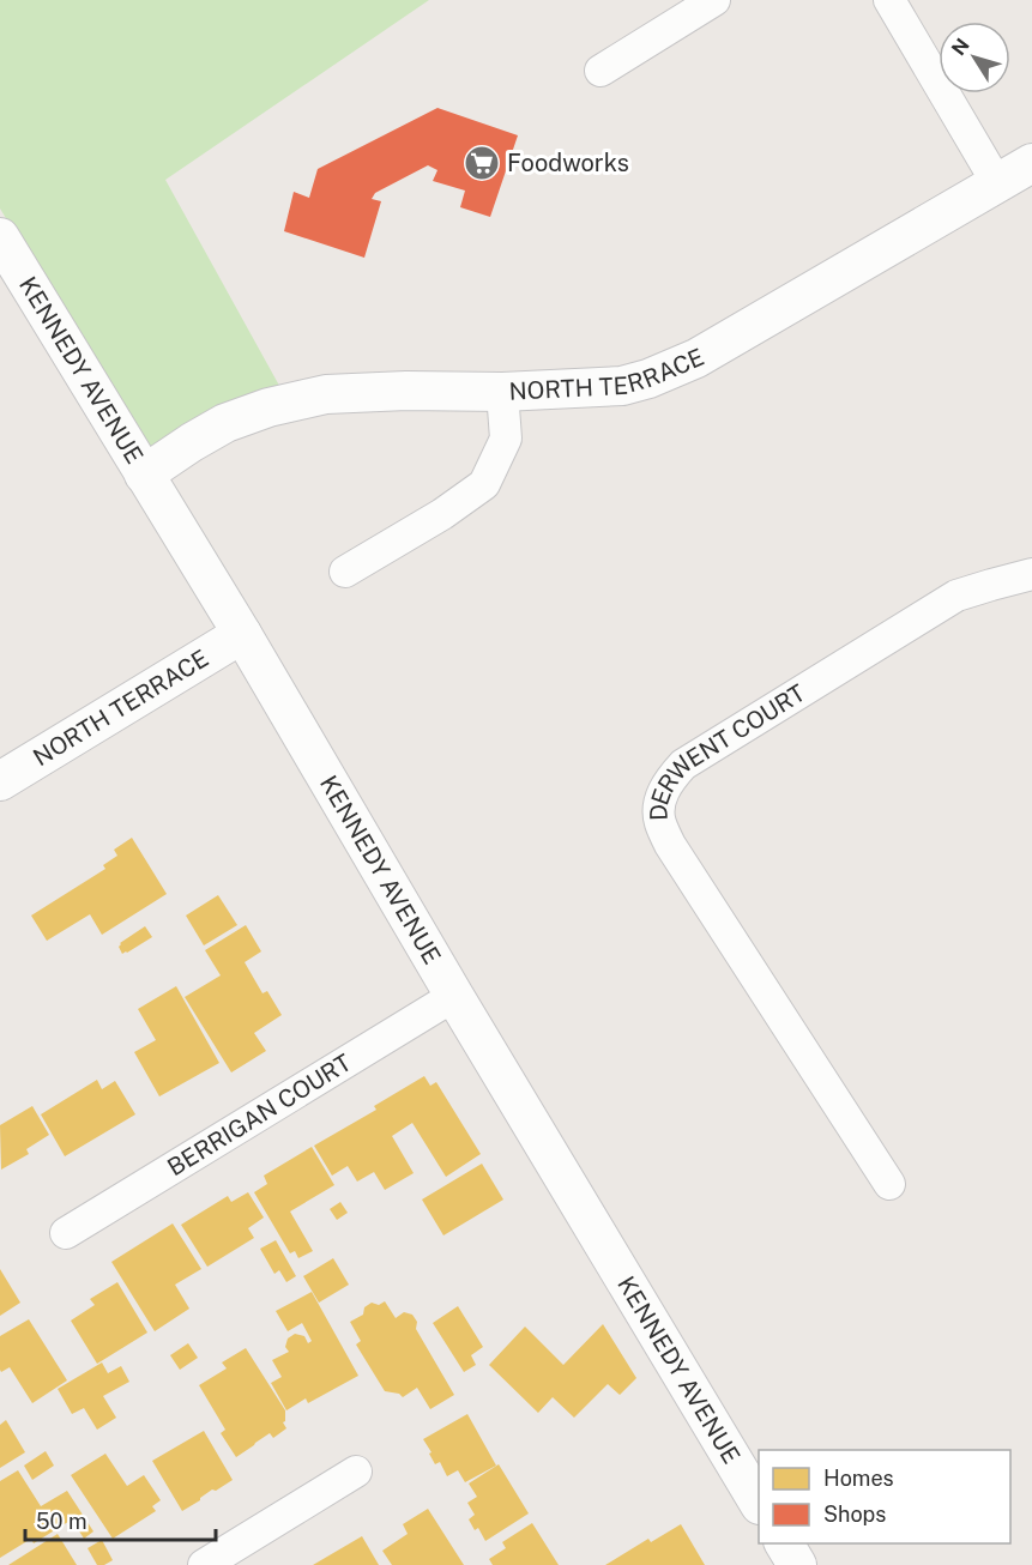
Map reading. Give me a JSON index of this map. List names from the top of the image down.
{
  "streets": {
    "street": [
      "NORTH TERRACE",
      "KENNEDY AVENUE",
      "DERWENT COURT",
      "BERRIGAN COURT"
    ]
  },
  "crossings": [
    ["NORTH TERRACE", "KENNEDY AVENUE"],
    ["KENNEDY AVENUE", "BERRIGAN COURT"]
  ],
  "places": {
    "supermarket": ["Foodworks"]
  },
  "legend": ["Homes", "Shops"],
  "scale_bar": "50 m",
  "north": "top left"
}
